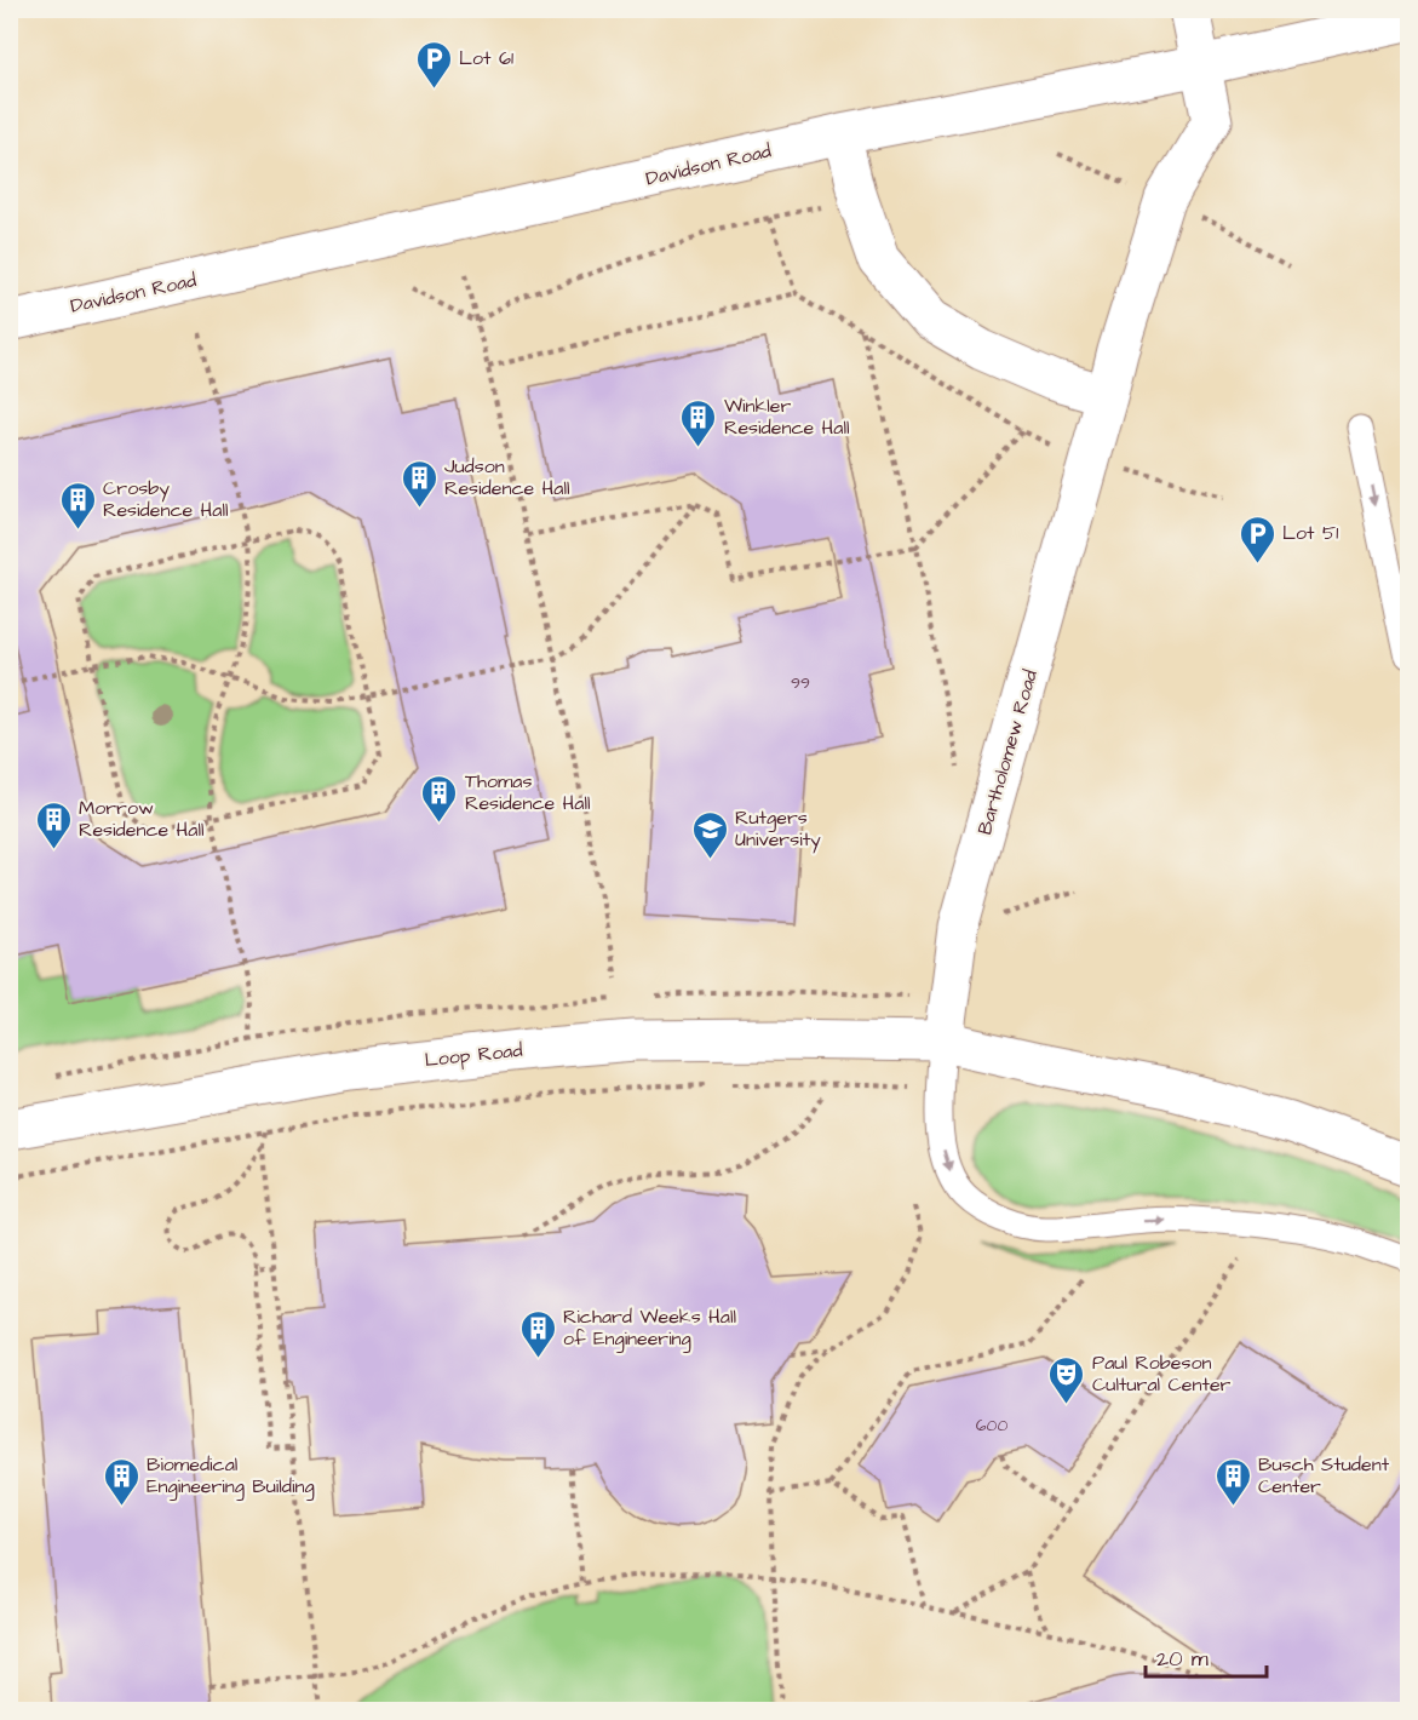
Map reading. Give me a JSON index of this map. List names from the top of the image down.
{
  "streets": {
    "street": ["Davidson Road", "Bartholomew Road", "Loop Road"]
  },
  "crossings": [
    ["Davidson Road", "Bartholomew Road"],
    ["Bartholomew Road", "Loop Road"]
  ],
  "places": {
    "parking": ["Lot 61", "Lot 51"],
    "building": [
      "Winkler Residence Hall",
      "Judson Residence Hall",
      "Crosby Residence Hall",
      "Thomas Residence Hall",
      "Morrow Residence Hall",
      "Richard Weeks Hall of Engineering",
      "Biomedical Engineering Building",
      "Busch Student Center"
    ],
    "school or university": ["Rutgers University"],
    "theatre": ["Paul Robeson Cultural Center"]
  },
  "house_numbers": ["99", "600"],
  "scale_bar": "20 m"
}
